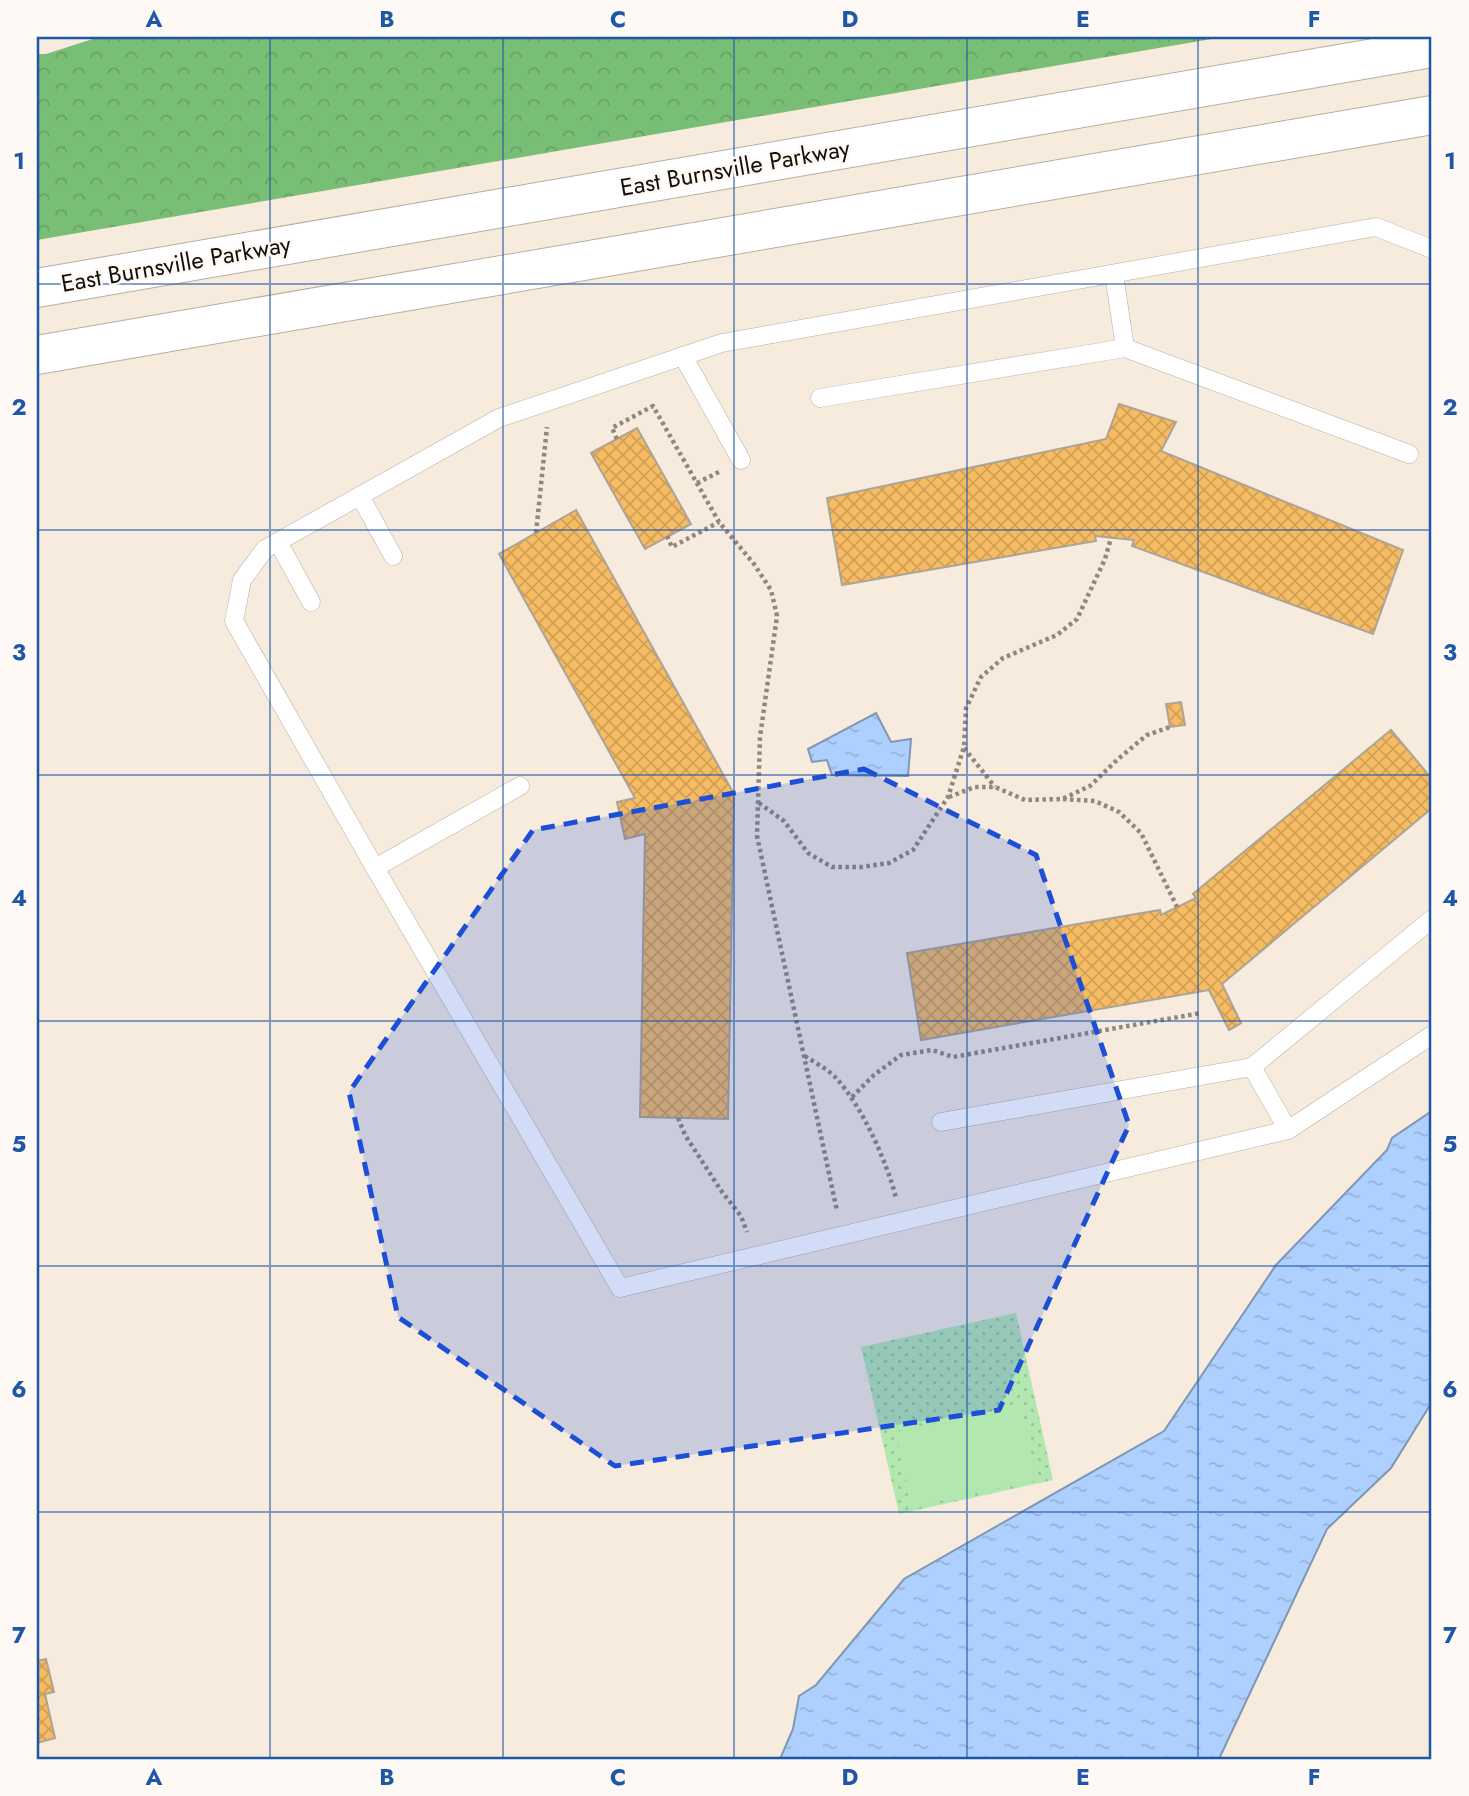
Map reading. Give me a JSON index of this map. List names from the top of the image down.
{
  "streets": {
    "street": ["East Burnsville Parkway"]
  },
  "grid": {
    "columns": [
      "A",
      "B",
      "C",
      "D",
      "E",
      "F"
    ],
    "rows": [
      "1",
      "2",
      "3",
      "4",
      "5",
      "6",
      "7"
    ]
  }
}
